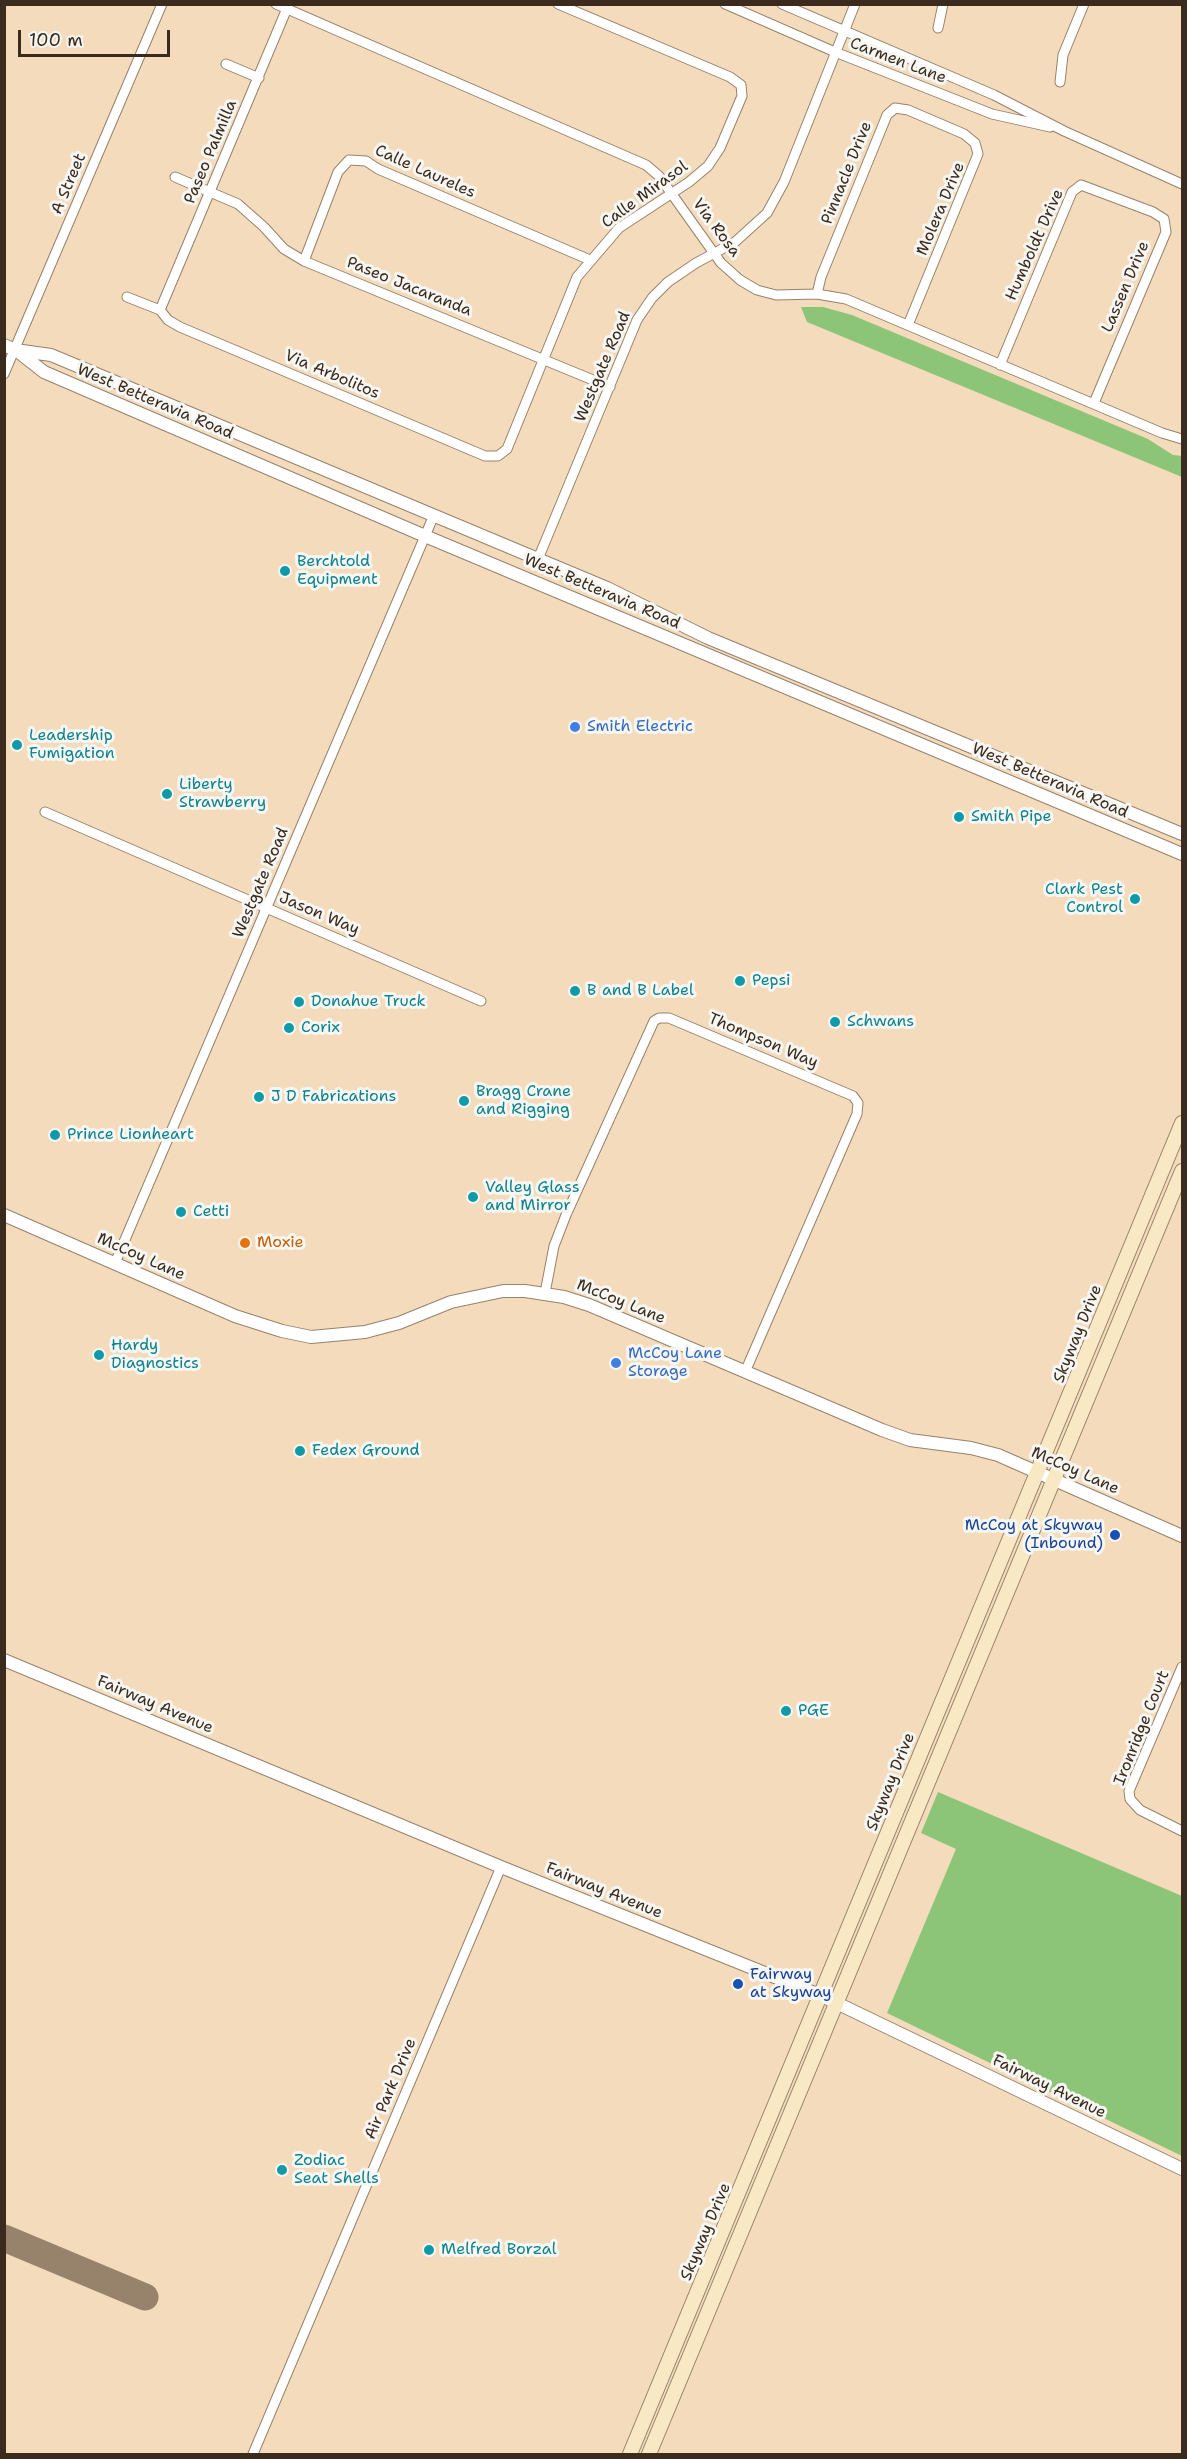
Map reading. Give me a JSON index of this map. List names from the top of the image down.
{
  "streets": {
    "main road": ["Skyway Drive"],
    "street": [
      "Carmen Lane",
      "Paseo Palmilla",
      "Calle Laureles",
      "Pinnacle Drive",
      "A Street",
      "Calle Mirasol",
      "Molera Drive",
      "Via Rosa",
      "Humboldt Drive",
      "Paseo Jacaranda",
      "Lassen Drive",
      "Westgate Road",
      "Via Arbolitos",
      "West Betteravia Road",
      "Jason Way",
      "Thompson Way",
      "McCoy Lane",
      "Fairway Avenue",
      "Ironridge Court",
      "Air Park Drive"
    ]
  },
  "crossings": [
    ["Carmen Lane", "Westgate Road"],
    ["Paseo Palmilla", "Via Rosa"],
    ["Paseo Palmilla", "Paseo Jacaranda"],
    ["Paseo Palmilla", "Via Arbolitos"],
    ["Calle Laureles", "Calle Mirasol"],
    ["Calle Laureles", "Paseo Jacaranda"],
    ["Pinnacle Drive", "Molera Drive"],
    ["Pinnacle Drive", "Via Rosa"],
    ["A Street", "West Betteravia Road"],
    ["Calle Mirasol", "Via Rosa"],
    ["Calle Mirasol", "Paseo Jacaranda"],
    ["Calle Mirasol", "Via Arbolitos"],
    ["Molera Drive", "Via Rosa"],
    ["Via Rosa", "Humboldt Drive"],
    ["Via Rosa", "Lassen Drive"],
    ["Via Rosa", "Westgate Road"],
    ["Humboldt Drive", "Lassen Drive"],
    ["Paseo Jacaranda", "Westgate Road"],
    ["Westgate Road", "West Betteravia Road"],
    ["Westgate Road", "Jason Way"],
    ["Westgate Road", "McCoy Lane"],
    ["Thompson Way", "McCoy Lane"],
    ["McCoy Lane", "Skyway Drive"],
    ["Skyway Drive", "Fairway Avenue"],
    ["Fairway Avenue", "Air Park Drive"]
  ],
  "places": [
    "Berchtold Equipment",
    "Smith Electric",
    "Leadership Fumigation",
    "Liberty Strawberry",
    "Smith Pipe",
    "Clark Pest Control",
    "Pepsi",
    "B and B Label",
    "Donahue Truck",
    "Schwans",
    "Corix",
    "J D Fabrications",
    "Bragg Crane and Rigging",
    "Prince Lionheart",
    "Valley Glass and Mirror",
    "Cetti",
    "Moxie",
    "Hardy Diagnostics",
    "McCoy Lane Storage",
    "Fedex Ground",
    "McCoy at Skyway (Inbound)",
    "PGE",
    "Fairway at Skyway",
    "Zodiac Seat Shells",
    "Melfred Borzal"
  ],
  "scale_bar": "100 m"
}
